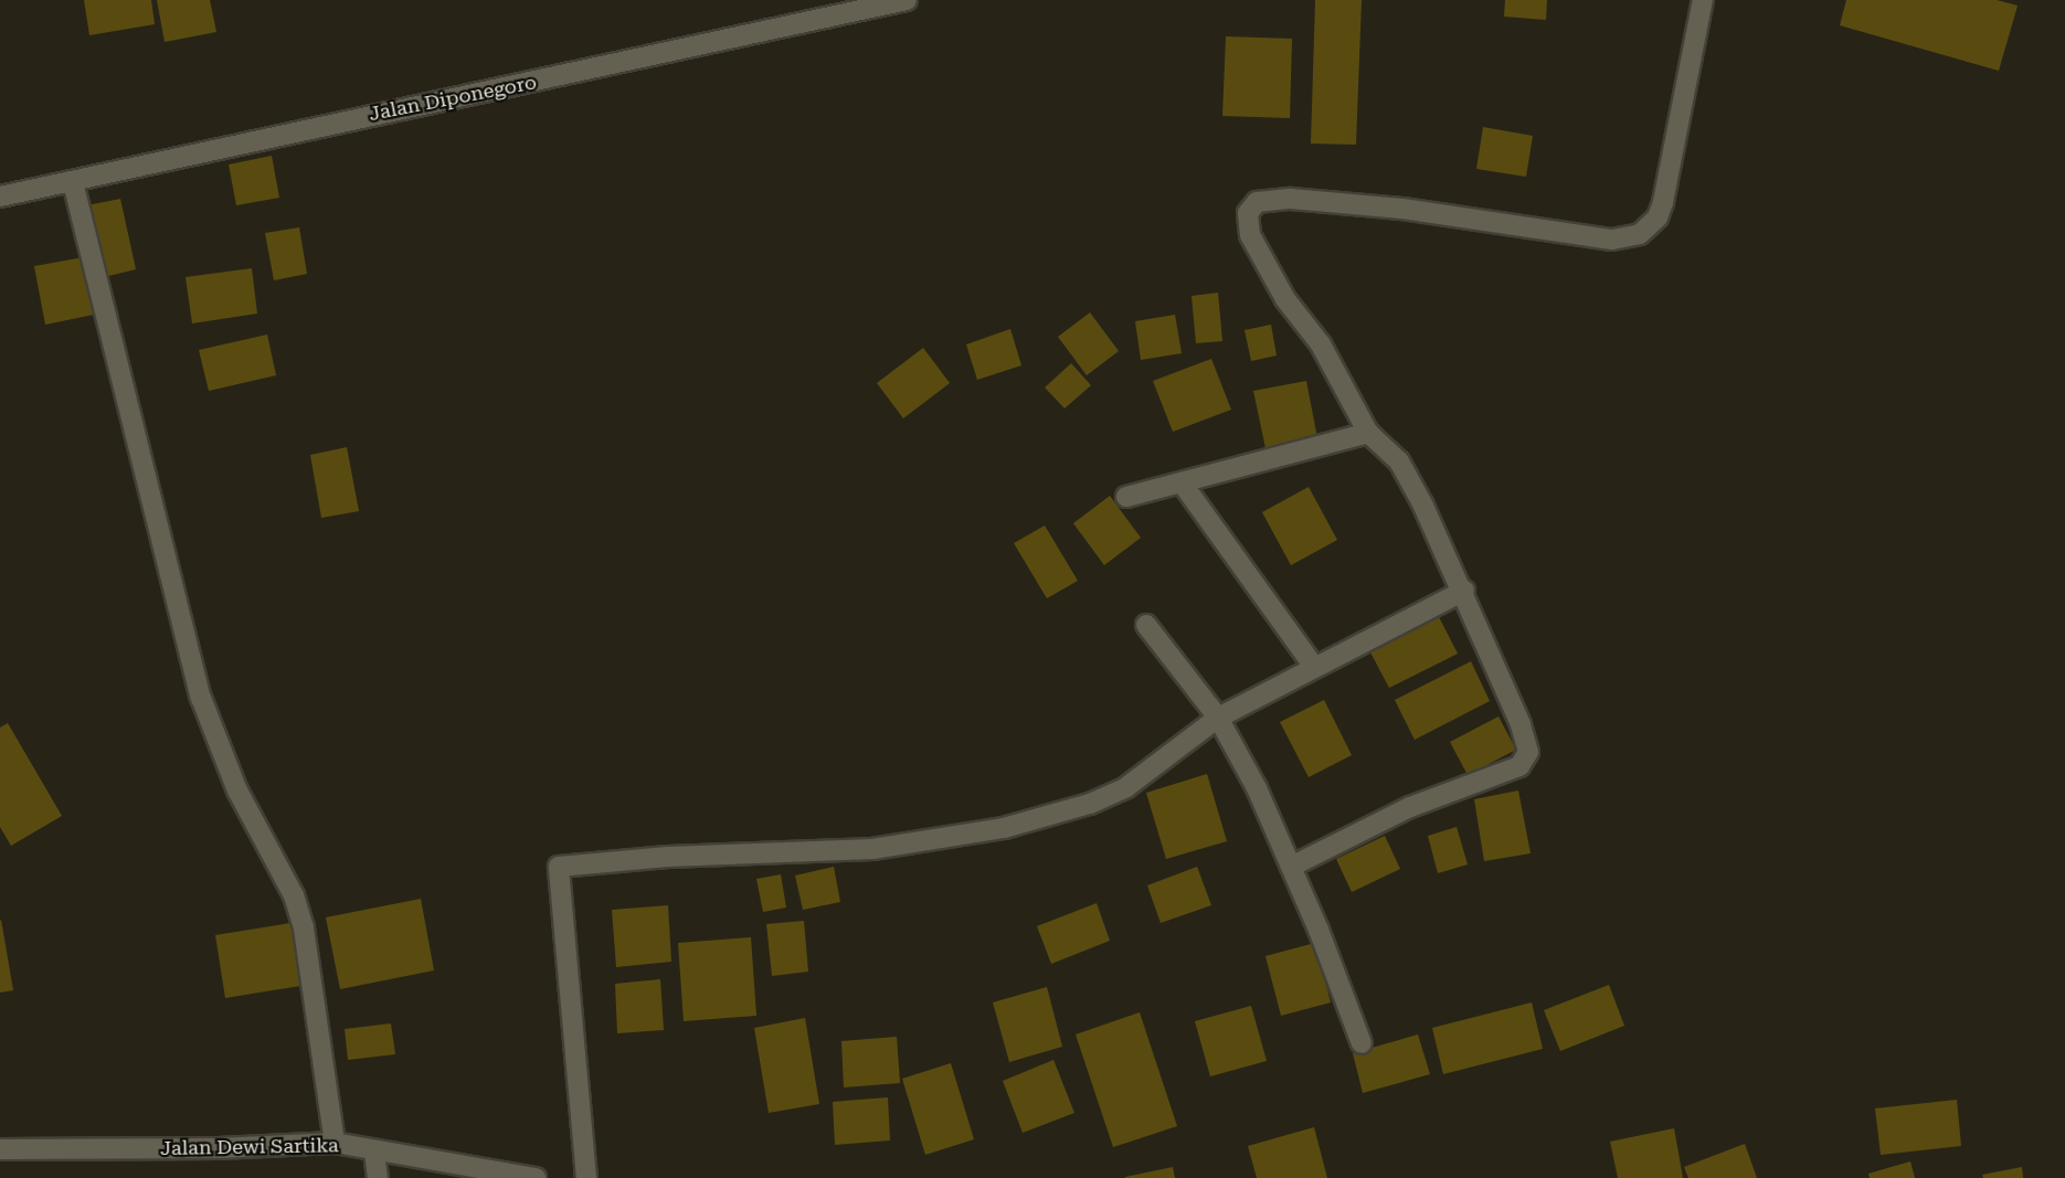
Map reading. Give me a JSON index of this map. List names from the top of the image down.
{
  "streets": {
    "street": ["Jalan Diponegoro", "Jalan Dewi Sartika"]
  }
}
